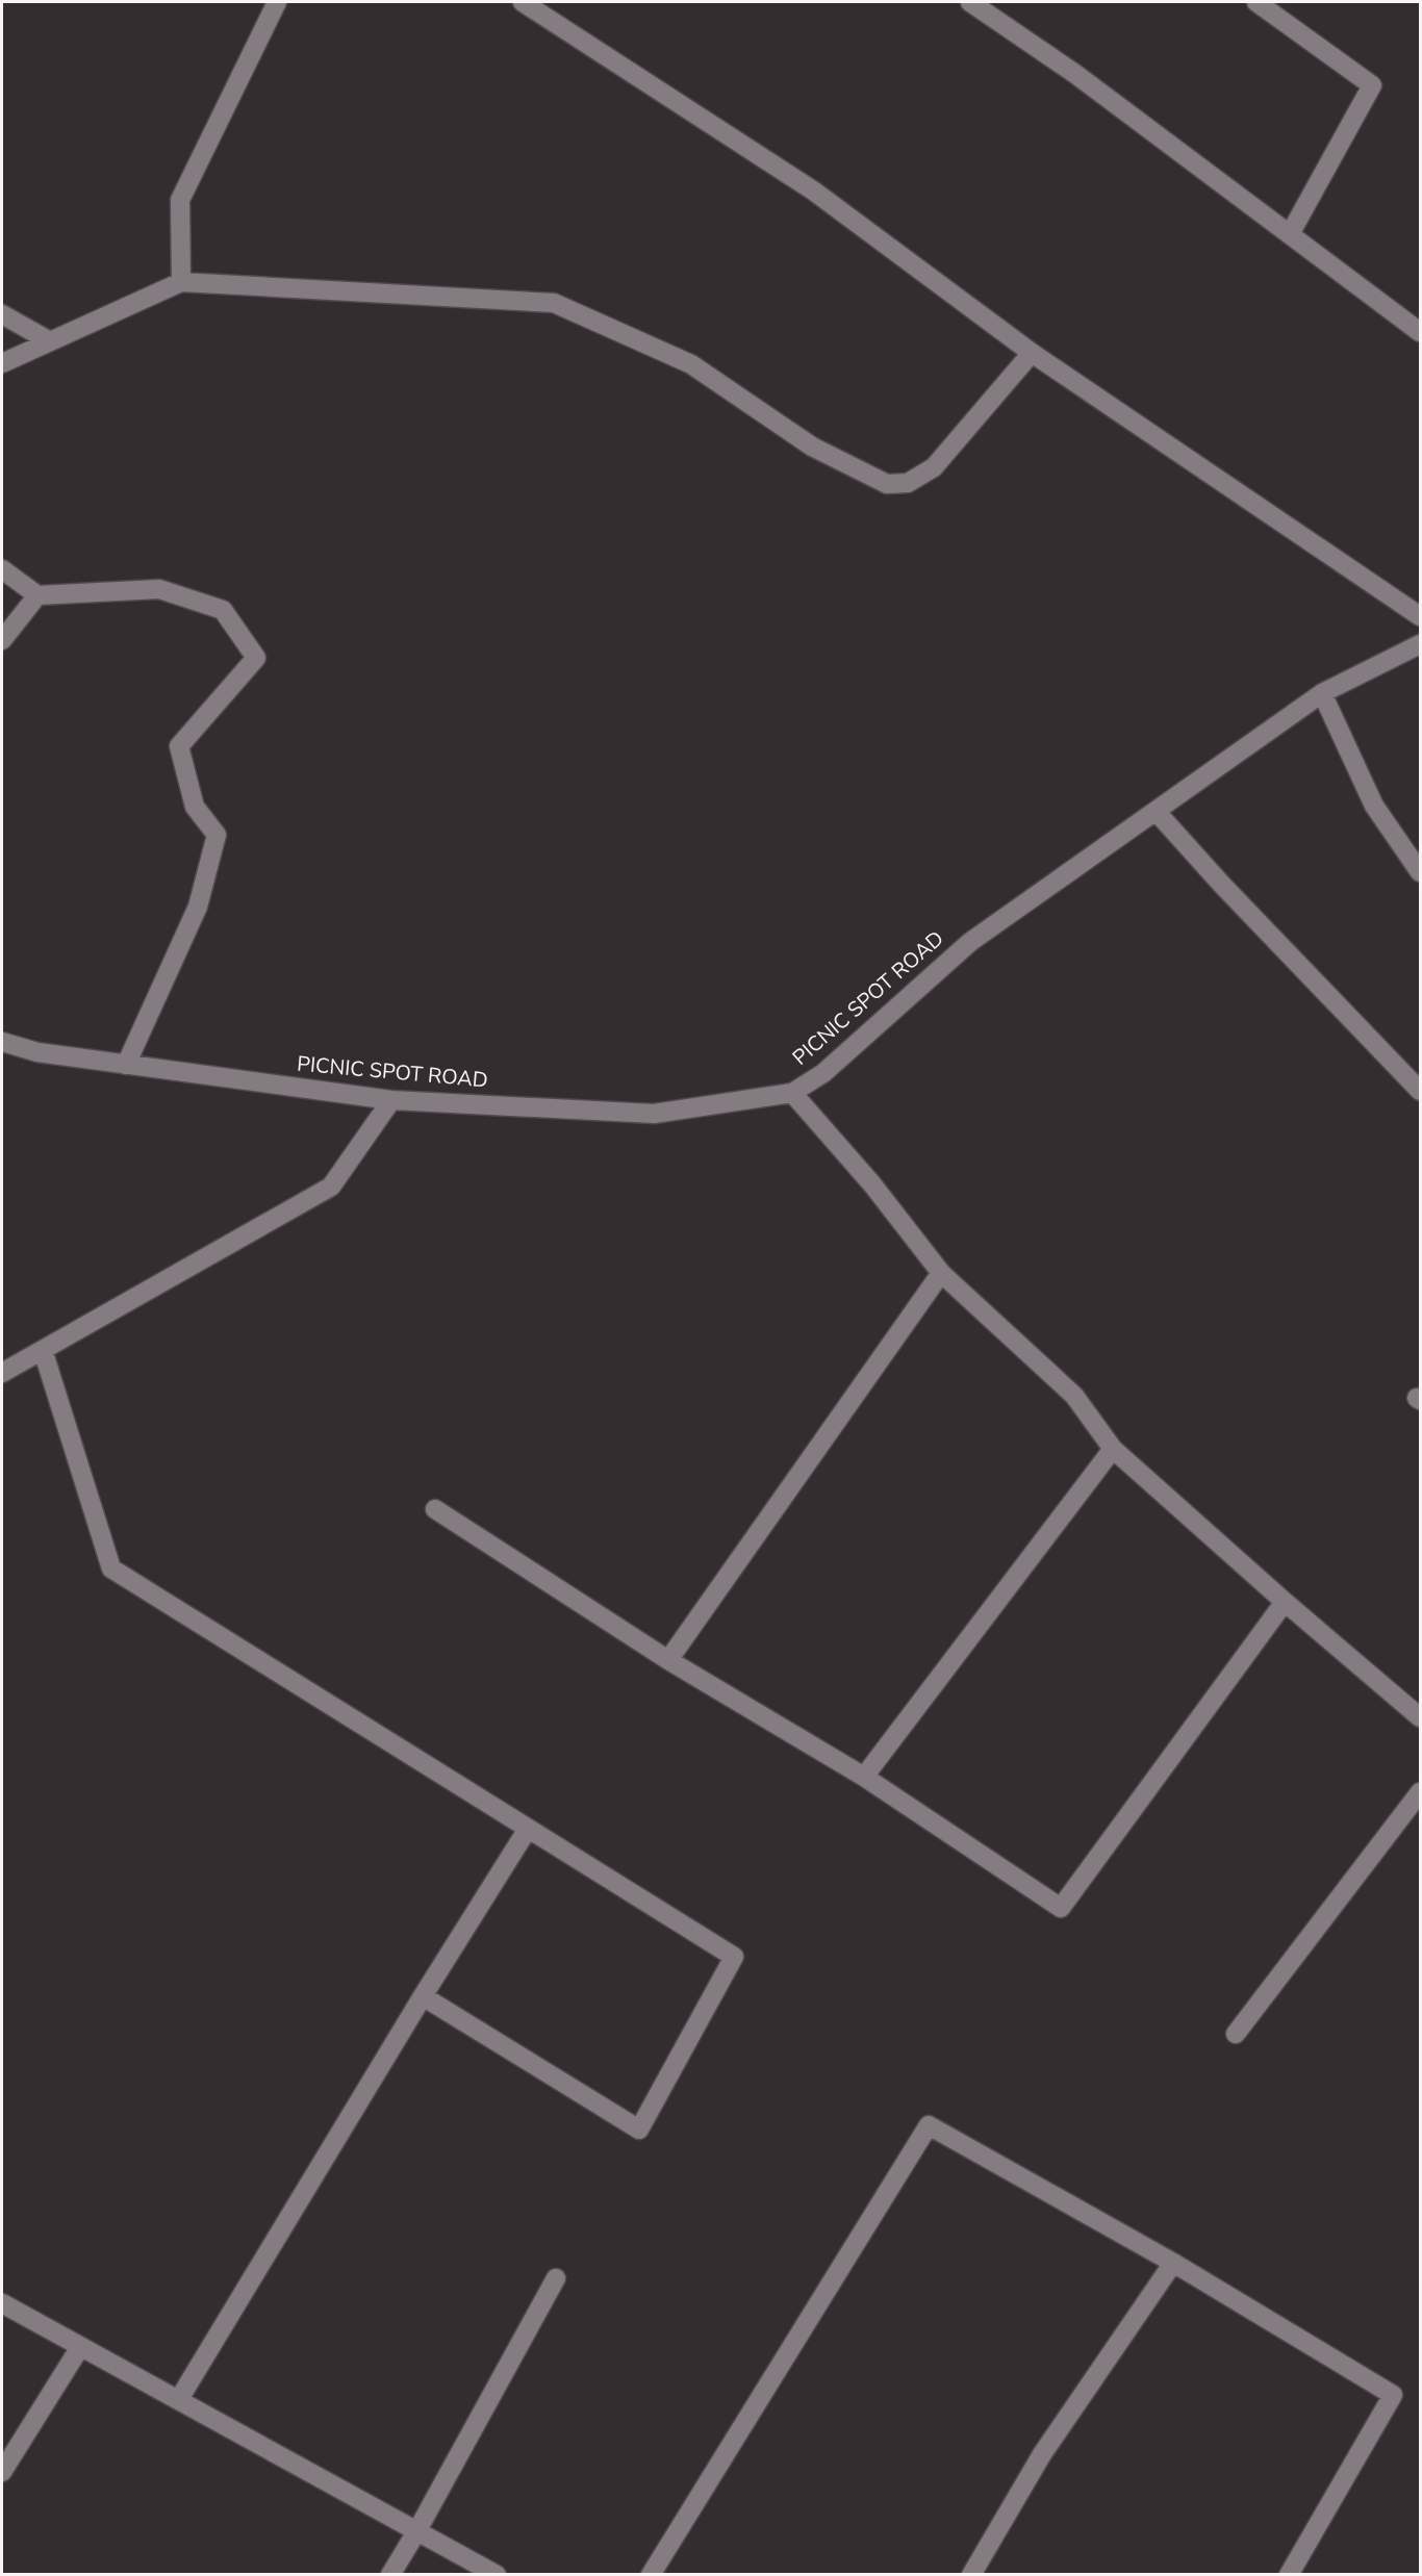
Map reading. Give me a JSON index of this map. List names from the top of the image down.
{
  "streets": {
    "street": ["PICNIC SPOT ROAD"]
  }
}
